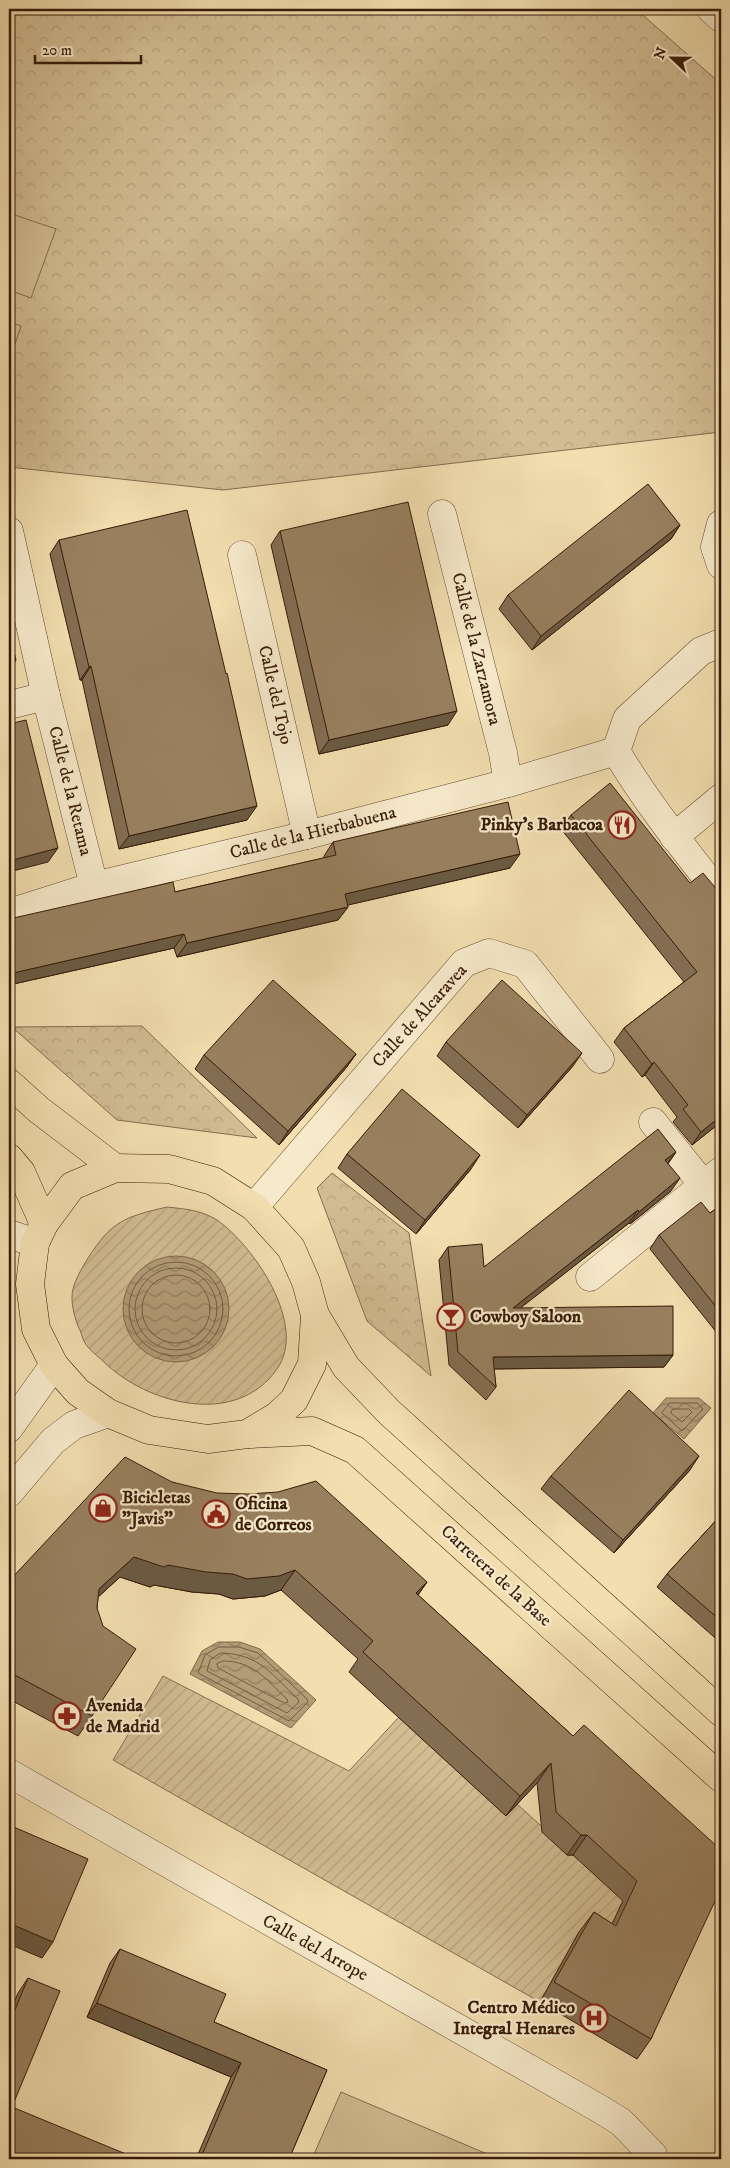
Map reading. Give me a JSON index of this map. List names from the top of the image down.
{
  "streets": {
    "main road": ["Carretera de la Base"],
    "street": [
      "Calle de la Zarzamora",
      "Calle del Tojo",
      "Calle de la Retama",
      "Calle de la Hierbabuena",
      "Calle de Alcaravea",
      "Calle del Arrope"
    ]
  },
  "crossings": [
    ["Calle de la Zarzamora", "Calle de la Hierbabuena"],
    ["Calle del Tojo", "Calle de la Hierbabuena"],
    ["Calle de la Retama", "Calle de la Hierbabuena"]
  ],
  "places": {
    "restaurant": ["Pinky's Barbacoa"],
    "bar": ["Cowboy Saloon"],
    "shop": ["Bicicletas \"Javis\""],
    "public building": ["Oficina de Correos"],
    "pharmacy": ["Avenida de Madrid"],
    "hospital": ["Centro Médico Integral Henares"]
  },
  "scale_bar": "20 m",
  "north": "left"
}
